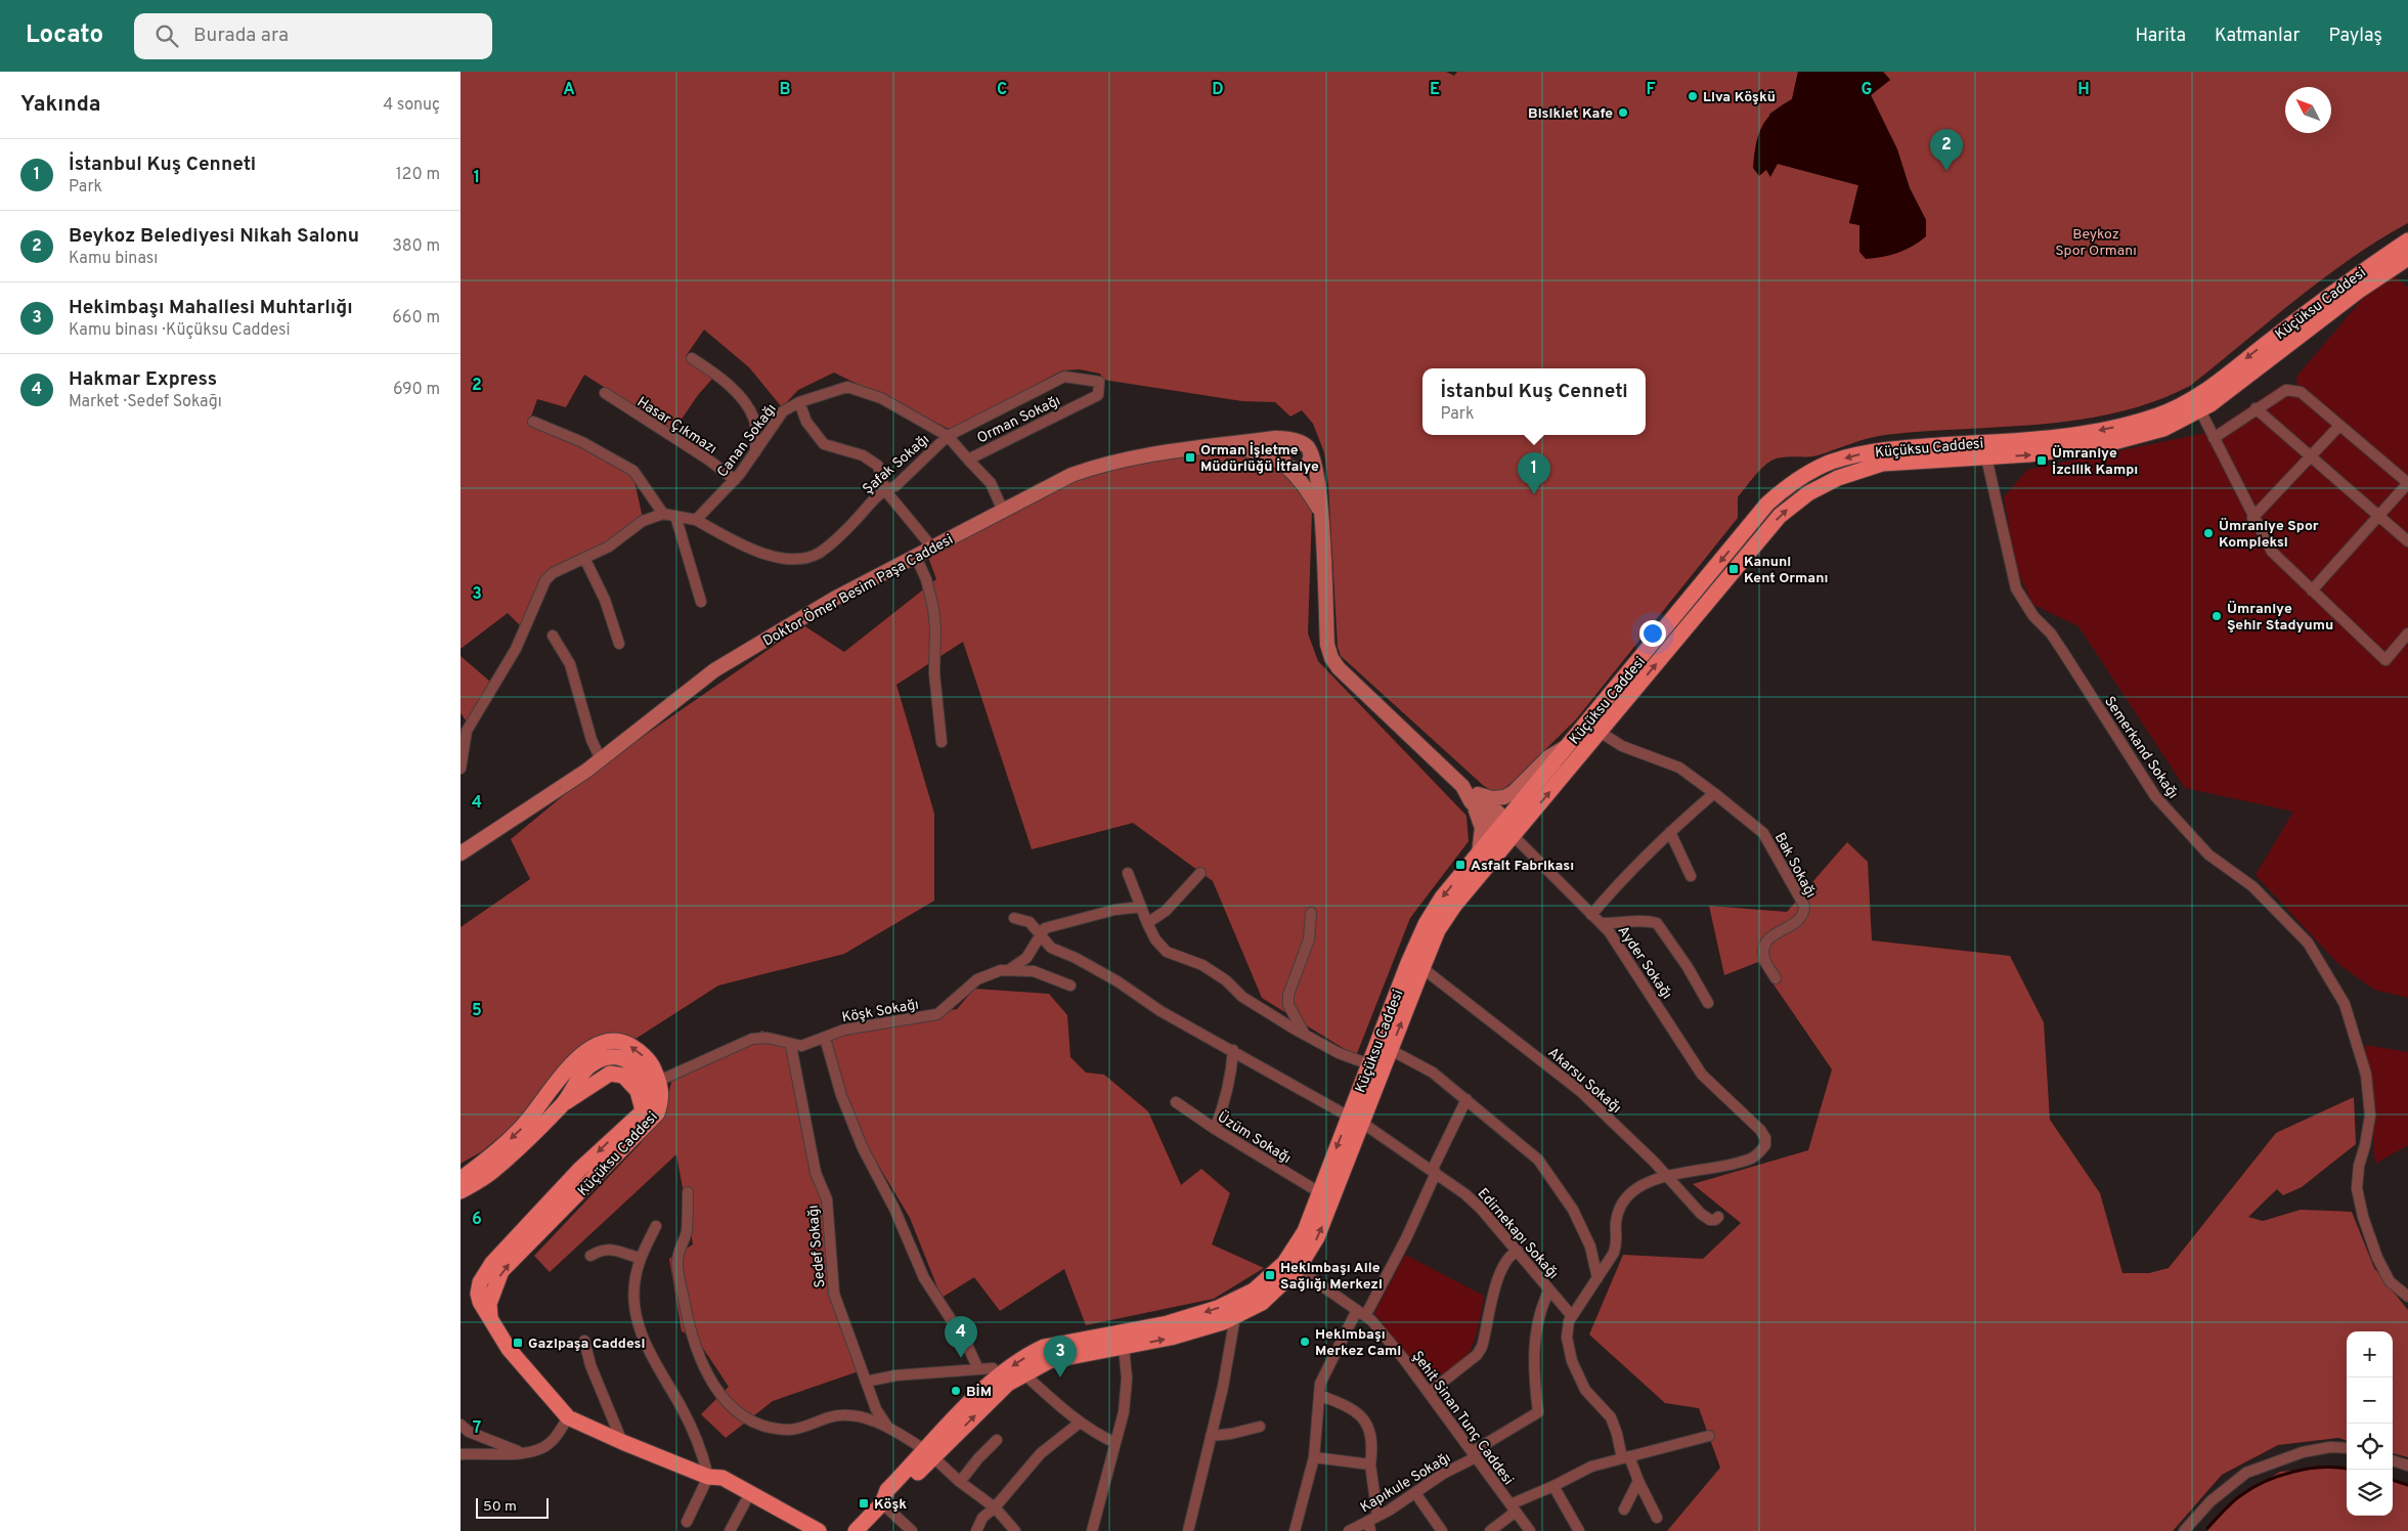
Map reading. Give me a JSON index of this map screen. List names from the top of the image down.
{
  "streets": {
    "main road": ["Küçüksu Caddesi"],
    "street": [
      "Orman Sokağı",
      "Hasar Çıkmazı",
      "Canan Sokağı",
      "Şafak Sokağı",
      "Doktor Ömer Besim Paşa Caddesi",
      "Semerkand Sokağı",
      "Bak Sokağı",
      "Ayder Sokağı",
      "Köşk Sokağı",
      "Akarsu Sokağı",
      "Üzüm Sokağı",
      "Edirnekapı Sokağı",
      "Sedef Sokağı",
      "Şehit Sinan Tunç Caddesi",
      "Kapıkule Sokağı"
    ]
  },
  "crossings": [
    ["Küçüksu Caddesi", "Semerkand Sokağı"],
    ["Küçüksu Caddesi", "Ayder Sokağı"],
    ["Küçüksu Caddesi", "Akarsu Sokağı"],
    ["Küçüksu Caddesi", "Üzüm Sokağı"],
    ["Küçüksu Caddesi", "Edirnekapı Sokağı"],
    ["Küçüksu Caddesi", "Şehit Sinan Tunç Caddesi"],
    ["Orman Sokağı", "Canan Sokağı"],
    ["Orman Sokağı", "Şafak Sokağı"],
    ["Orman Sokağı", "Doktor Ömer Besim Paşa Caddesi"],
    ["Hasar Çıkmazı", "Canan Sokağı"],
    ["Canan Sokağı", "Şafak Sokağı"],
    ["Ayder Sokağı", "Akarsu Sokağı"],
    ["Köşk Sokağı", "Sedef Sokağı"],
    ["Edirnekapı Sokağı", "Kapıkule Sokağı"],
    ["Şehit Sinan Tunç Caddesi", "Kapıkule Sokağı"]
  ],
  "parks": ["Beykoz Spor Ormanı"],
  "places": {
    "other": [
      "Liva Köşkü",
      "Bisiklet Kafe",
      "Ümraniye Spor Kompleksi",
      "Ümraniye Şehir Stadyumu",
      "Hekimbaşı Merkez Cami",
      "BİM"
    ],
    "transit": [
      "Orman İşletme Müdürlüğü İtfaiye",
      "Ümraniye İzcilik Kampı",
      "Kanuni Kent Ormanı",
      "Asfalt Fabrikası",
      "Hekimbaşı Aile Sağlığı Merkezi",
      "Gazipaşa Caddesi",
      "Köşk"
    ]
  },
  "scale_bar": "50 m",
  "north": "top left",
  "page": {
    "header": "Locato",
    "search": "Burada ara",
    "nav": ["Harita", "Katmanlar", "Paylaş"],
    "heading": ["Yakında", "4 sonuç"],
    "pins": [
      "2",
      "1",
      "4",
      "3"
    ],
    "list": [
      {
        "mark": "1",
        "name": "İstanbul Kuş Cenneti",
        "note": "Park",
        "value": "120 m"
      },
      {
        "mark": "2",
        "name": "Beykoz Belediyesi Nikah Salonu",
        "note": "Kamu binası",
        "value": "380 m"
      },
      {
        "mark": "3",
        "name": "Hekimbaşı Mahallesi Muhtarlığı",
        "note": "Kamu binası · Küçüksu Caddesi",
        "value": "660 m"
      },
      {
        "mark": "4",
        "name": "Hakmar Express",
        "note": "Market · Sedef Sokağı",
        "value": "690 m"
      }
    ],
    "popup": ["İstanbul Kuş Cenneti", "Park"],
    "map_buttons": ["+", "−"],
    "scale": "50 m"
  },
  "grid": {
    "columns": [
      "A",
      "B",
      "C",
      "D",
      "E",
      "F",
      "G",
      "H"
    ],
    "rows": [
      "1",
      "2",
      "3",
      "4",
      "5",
      "6",
      "7"
    ]
  }
}
